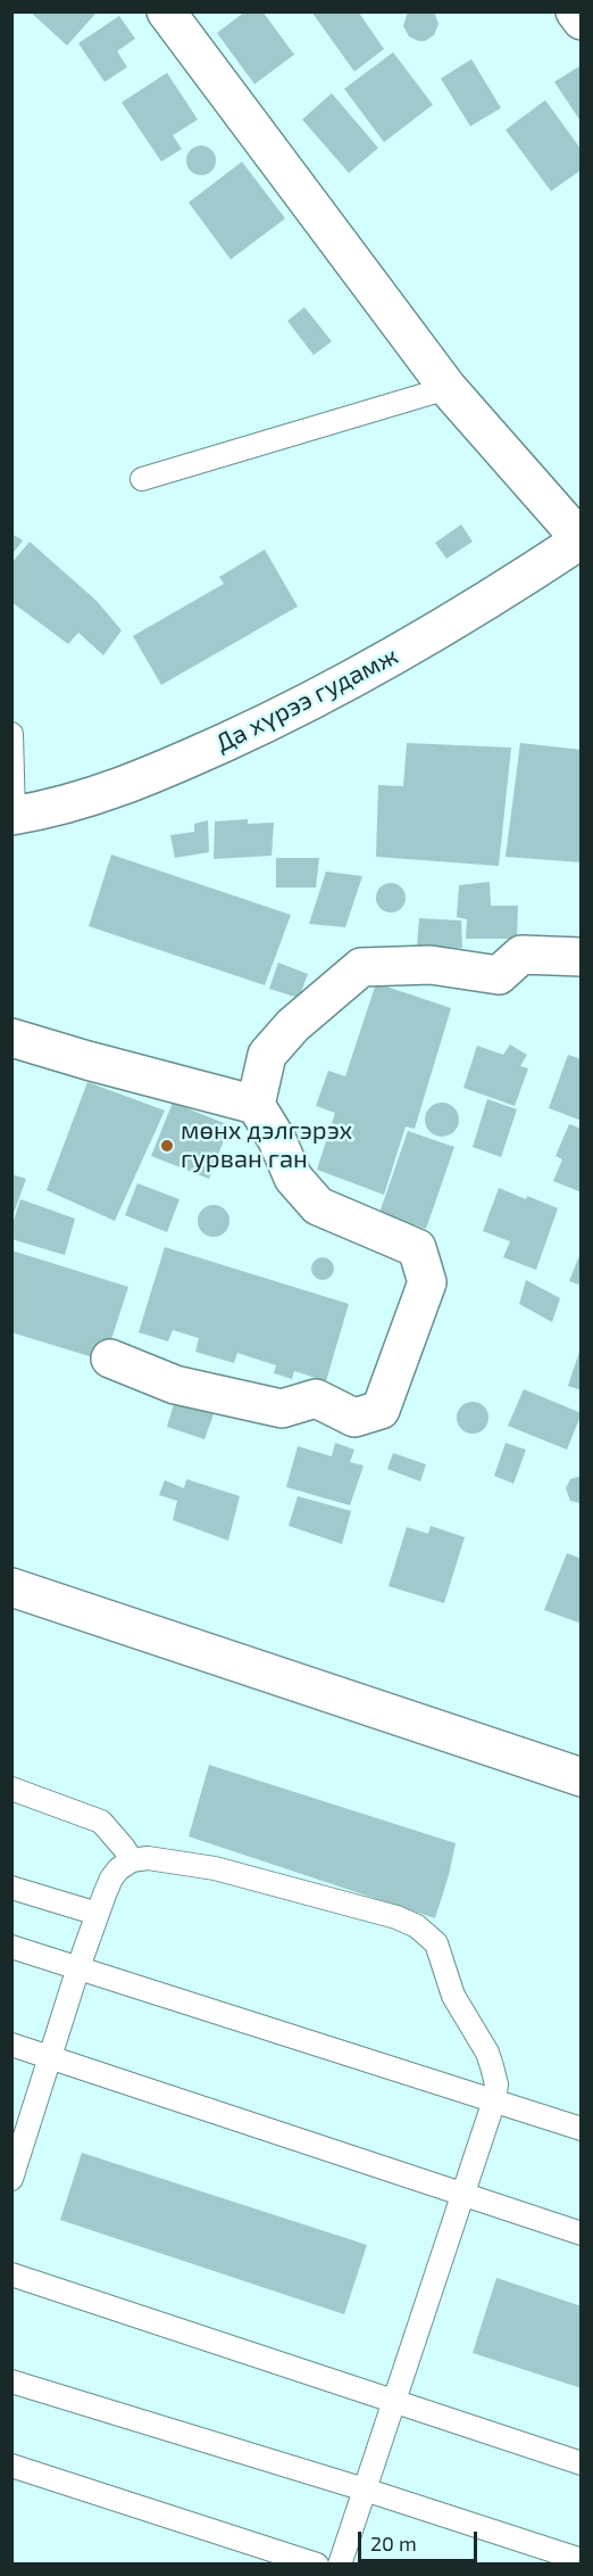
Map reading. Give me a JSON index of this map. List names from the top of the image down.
{
  "streets": {
    "street": ["Да хүрээ гудамж"]
  },
  "places": ["мөнх дэлгэрэх гурван ган"],
  "scale_bar": "20 m"
}
